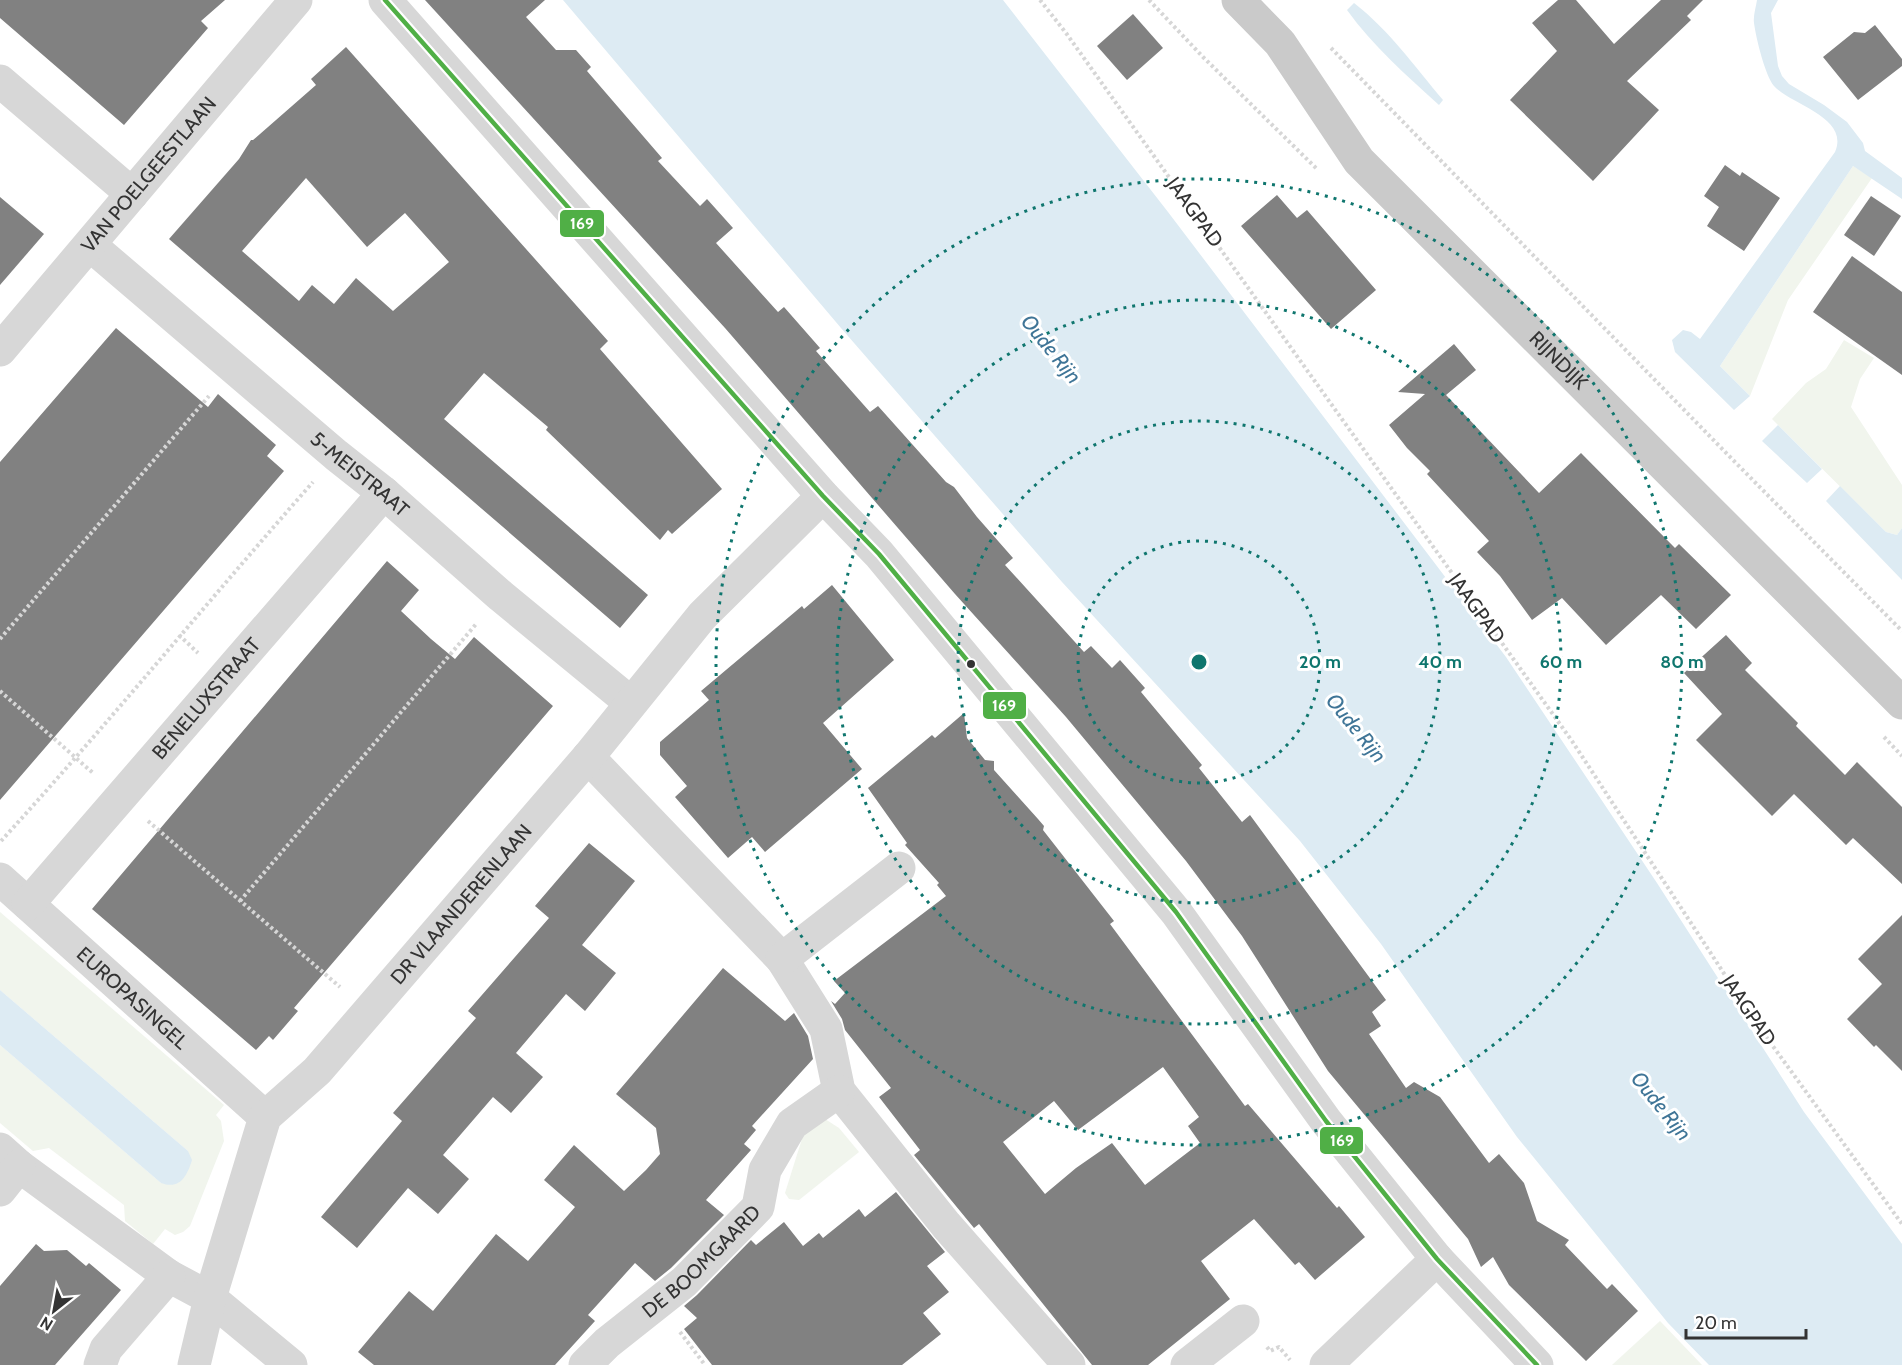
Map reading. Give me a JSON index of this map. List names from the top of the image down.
{
  "streets": {
    "main road": ["RIJNDIJK"],
    "street": [
      "VAN POELGEESTLAAN",
      "5-MEISTRAAT",
      "BENELUXSTRAAT",
      "DR VLAANDERENLAAN",
      "EUROPASINGEL",
      "DE BOOMGAARD"
    ],
    "path": ["JAAGPAD"]
  },
  "crossings": [
    ["VAN POELGEESTLAAN", "5-MEISTRAAT"],
    ["5-MEISTRAAT", "BENELUXSTRAAT"],
    ["5-MEISTRAAT", "DR VLAANDERENLAAN"],
    ["BENELUXSTRAAT", "EUROPASINGEL"],
    ["DR VLAANDERENLAAN", "EUROPASINGEL"]
  ],
  "water": ["Oude Rijn"],
  "lines": ["transit line 169"],
  "scale_bar": "20 m",
  "north": "bottom left",
  "rings": [
    "20 m",
    "40 m",
    "60 m",
    "80 m"
  ]
}
